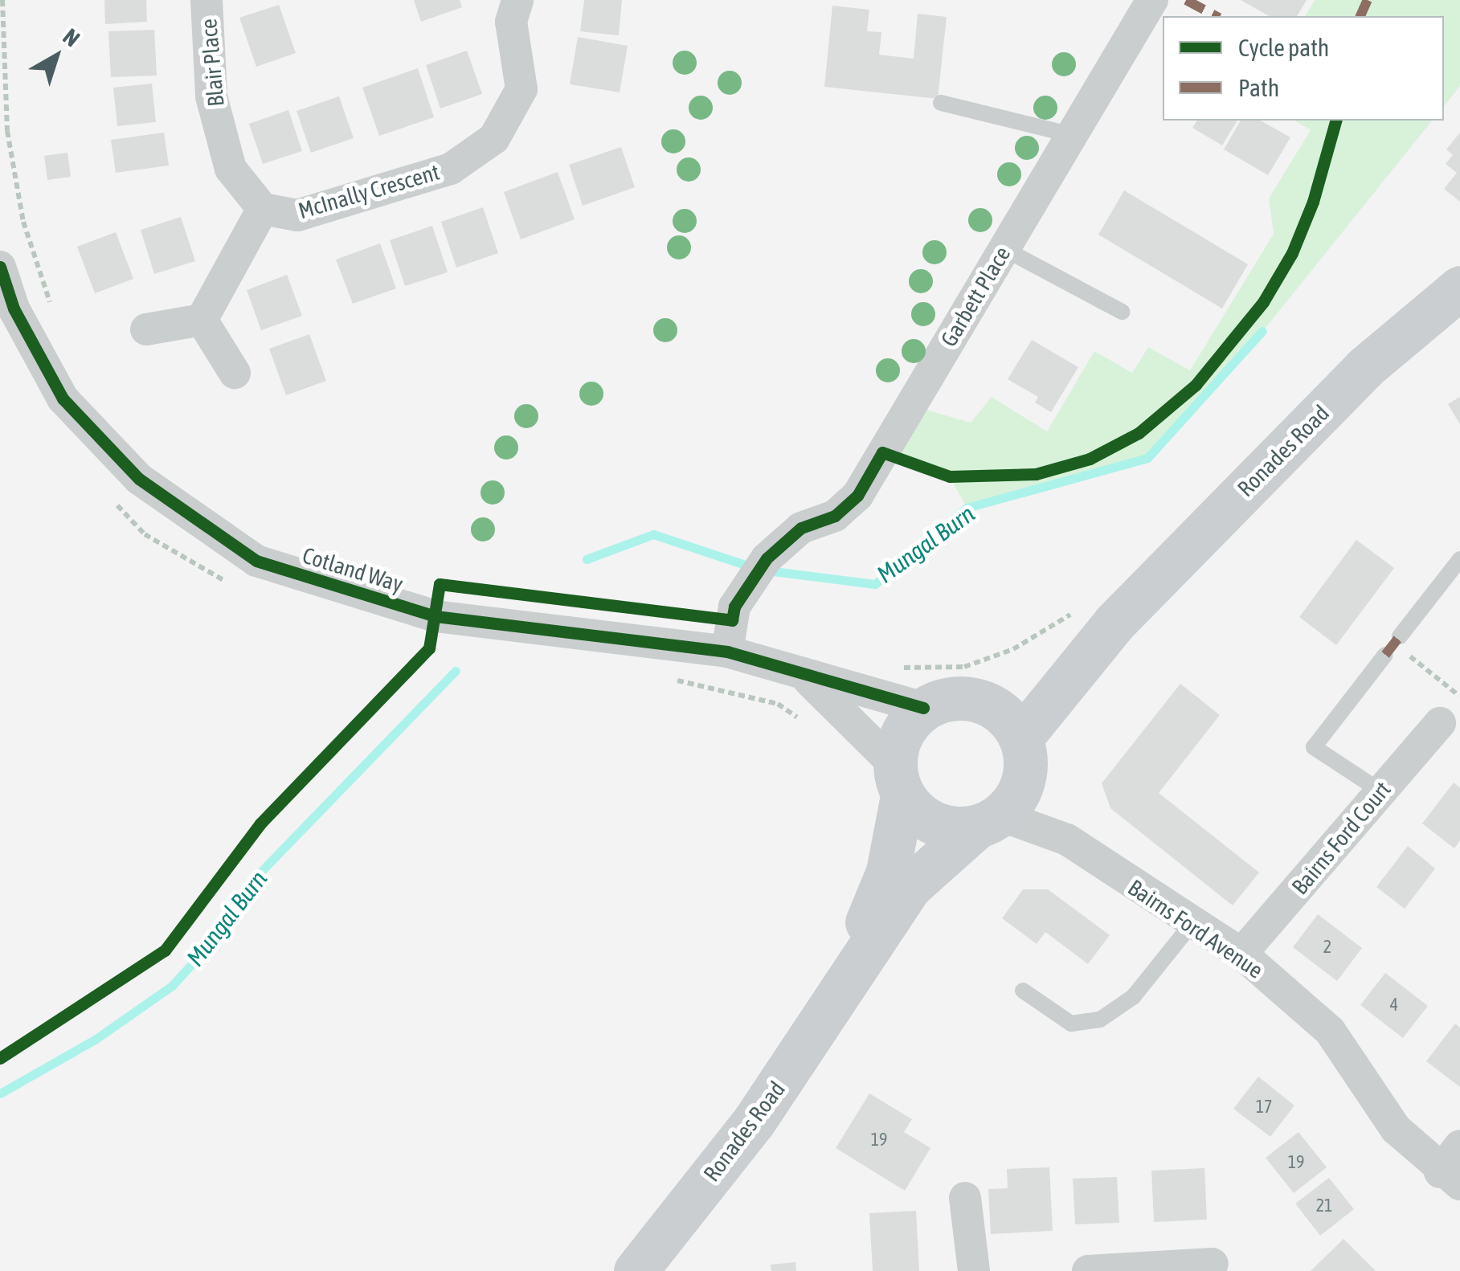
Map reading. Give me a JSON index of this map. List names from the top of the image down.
{
  "streets": {
    "main road": ["Ronades Road"],
    "street": [
      "Blair Place",
      "McInally Crescent",
      "Garbett Place",
      "Cotland Way",
      "Bairns Ford Court",
      "Bairns Ford Avenue"
    ]
  },
  "crossings": [
    ["Blair Place", "McInally Crescent"],
    ["Garbett Place", "Cotland Way"],
    ["Ronades Road", "Cotland Way"],
    ["Ronades Road", "Bairns Ford Avenue"],
    ["Cotland Way", "Bairns Ford Avenue"],
    ["Bairns Ford Court", "Bairns Ford Avenue"]
  ],
  "water": ["Mungal Burn"],
  "house_numbers": [
    "2",
    "4",
    "17",
    "19",
    "19",
    "21"
  ],
  "legend": ["Cycle path", "Path"],
  "north": "top right"
}
